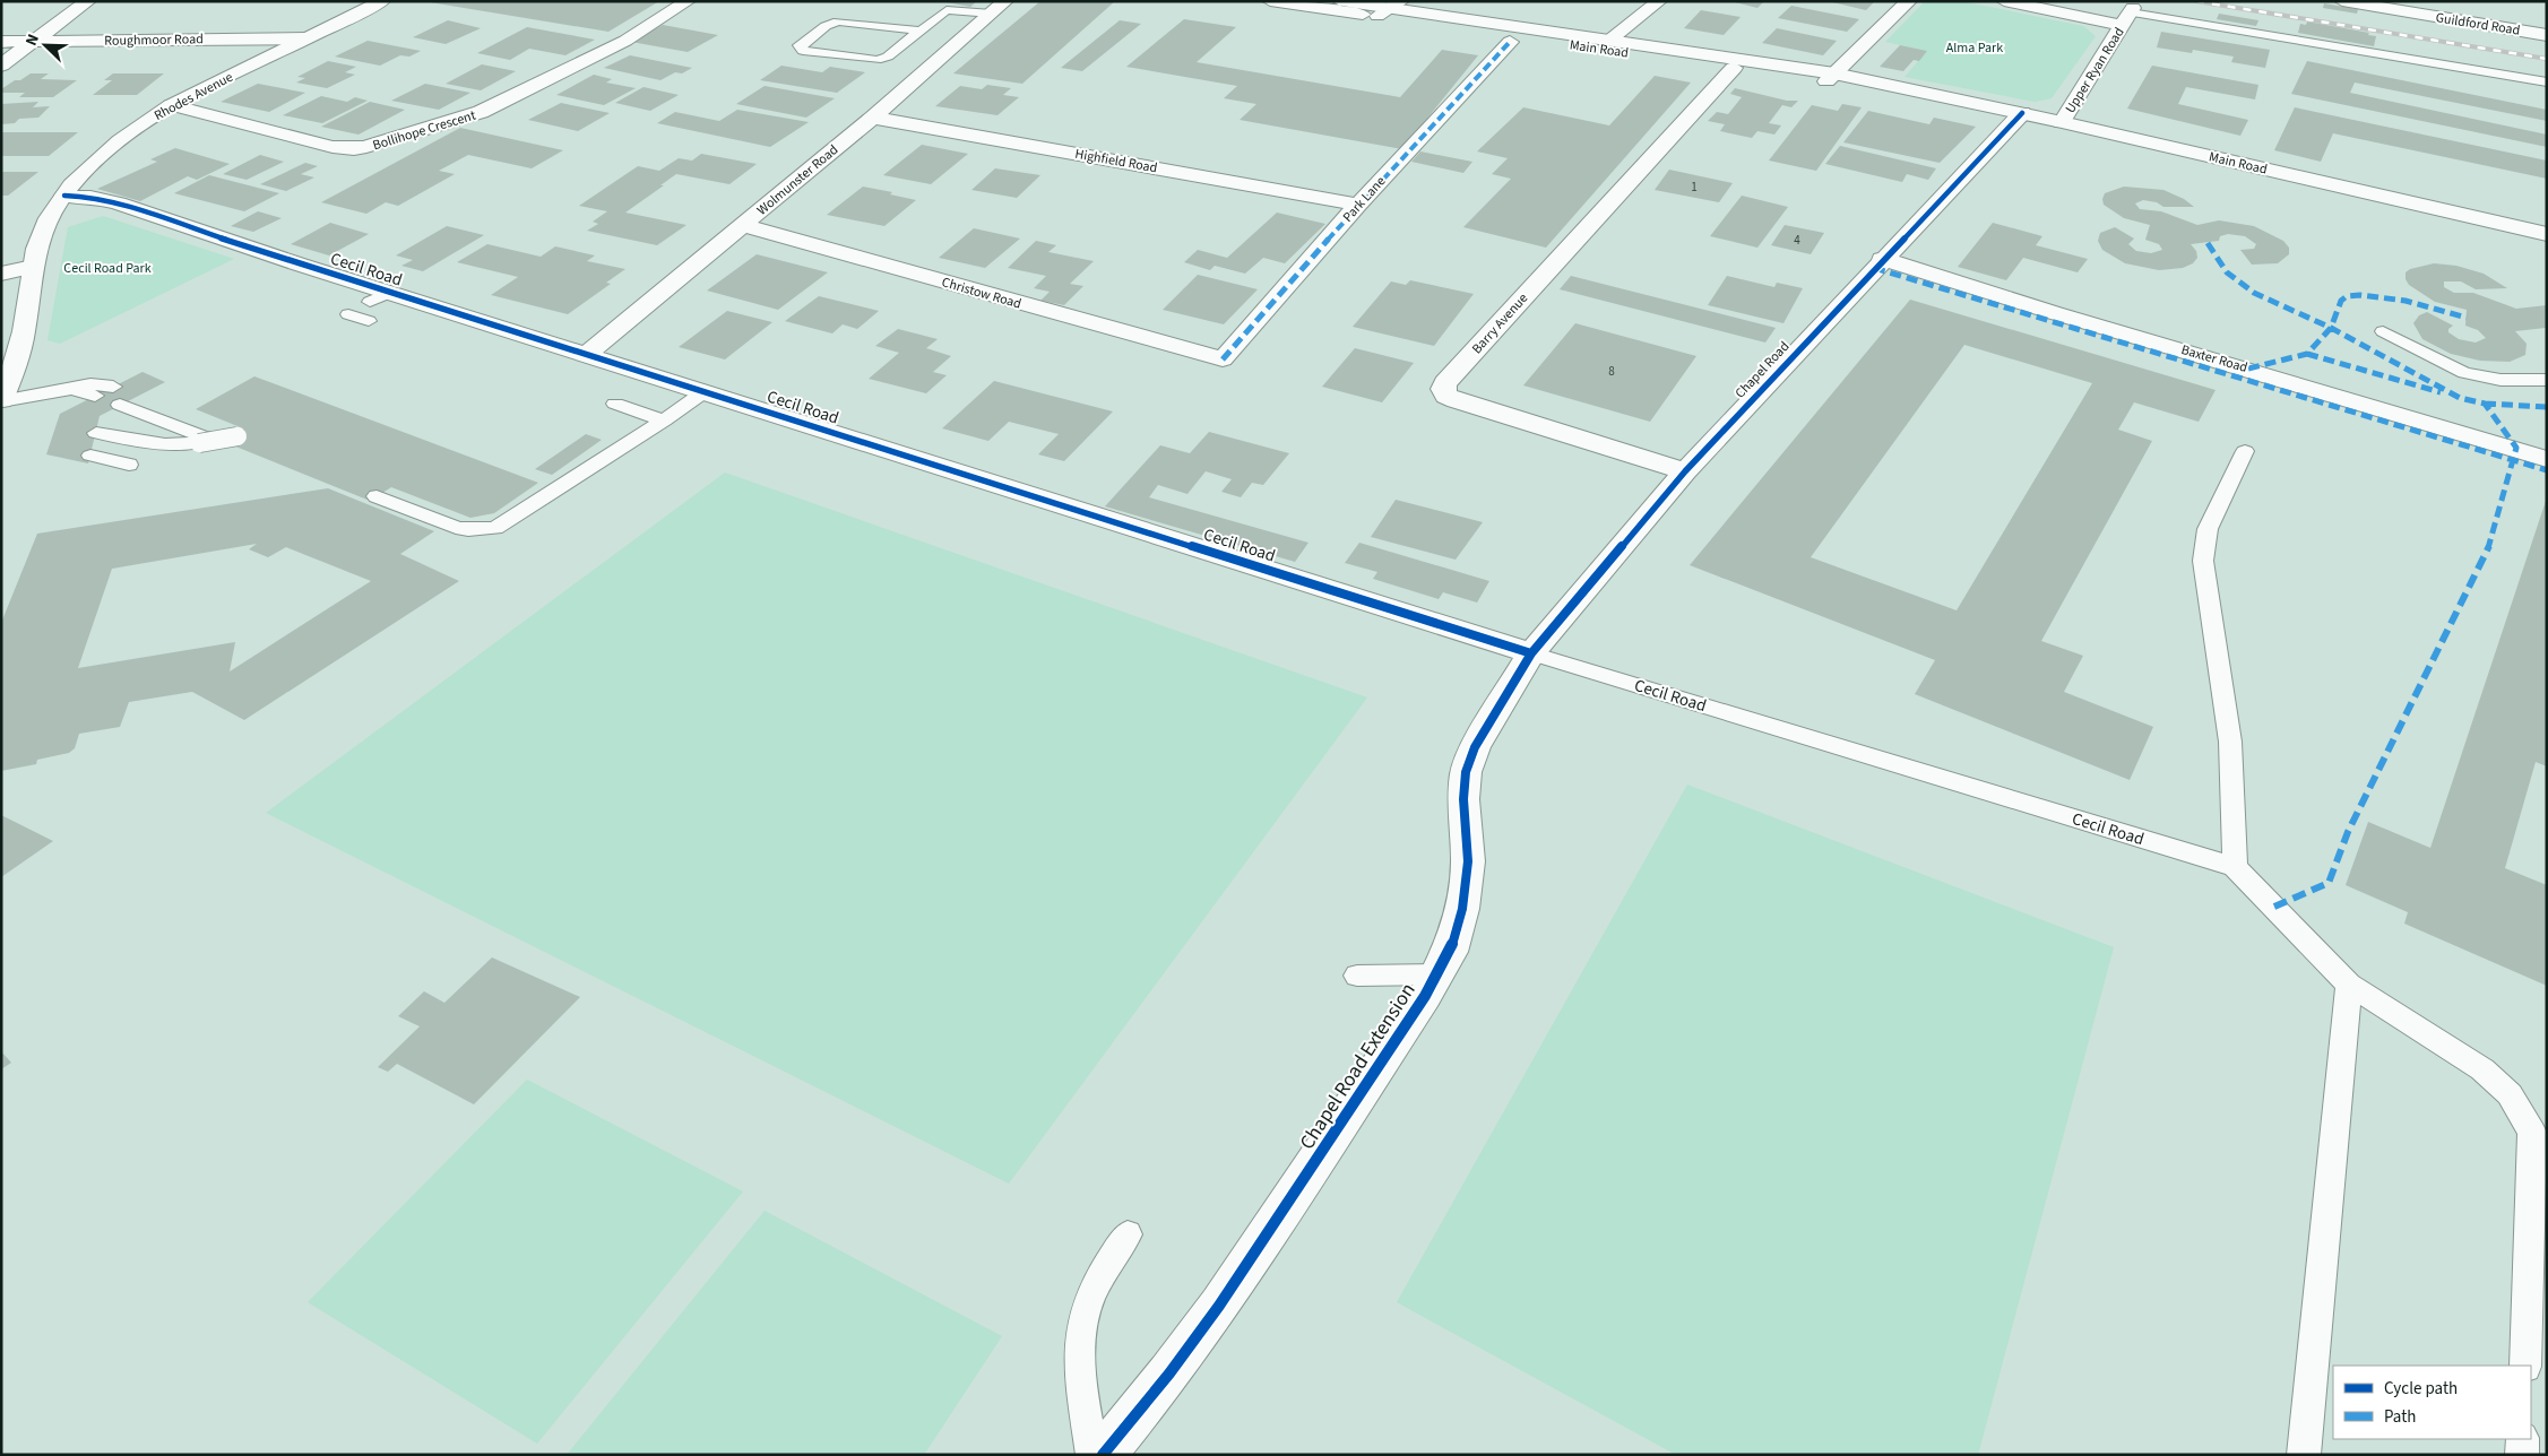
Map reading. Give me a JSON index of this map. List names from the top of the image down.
{
  "streets": {
    "street": [
      "Guildford Road",
      "Roughmoor Road",
      "Main Road",
      "Upper Ryan Road",
      "Rhodes Avenue",
      "Bollihope Crescent",
      "Highfield Road",
      "Wolmunster Road",
      "Park Lane",
      "Cecil Road",
      "Christow Road",
      "Barry Avenue",
      "Baxter Road",
      "Chapel Road",
      "Chapel Road Extension"
    ]
  },
  "crossings": [
    ["Roughmoor Road", "Rhodes Avenue"],
    ["Main Road", "Upper Ryan Road"],
    ["Main Road", "Barry Avenue"],
    ["Main Road", "Chapel Road"],
    ["Rhodes Avenue", "Bollihope Crescent"],
    ["Rhodes Avenue", "Cecil Road"],
    ["Highfield Road", "Wolmunster Road"],
    ["Highfield Road", "Park Lane"],
    ["Wolmunster Road", "Cecil Road"],
    ["Wolmunster Road", "Christow Road"],
    ["Park Lane", "Christow Road"],
    ["Cecil Road", "Chapel Road"],
    ["Cecil Road", "Chapel Road Extension"],
    ["Barry Avenue", "Chapel Road"],
    ["Baxter Road", "Chapel Road"],
    ["Chapel Road", "Chapel Road Extension"]
  ],
  "parks": ["Alma Park", "Cecil Road Park"],
  "house_numbers": ["1", "4", "8"],
  "legend": ["Cycle path", "Path"],
  "north": "top left"
}
